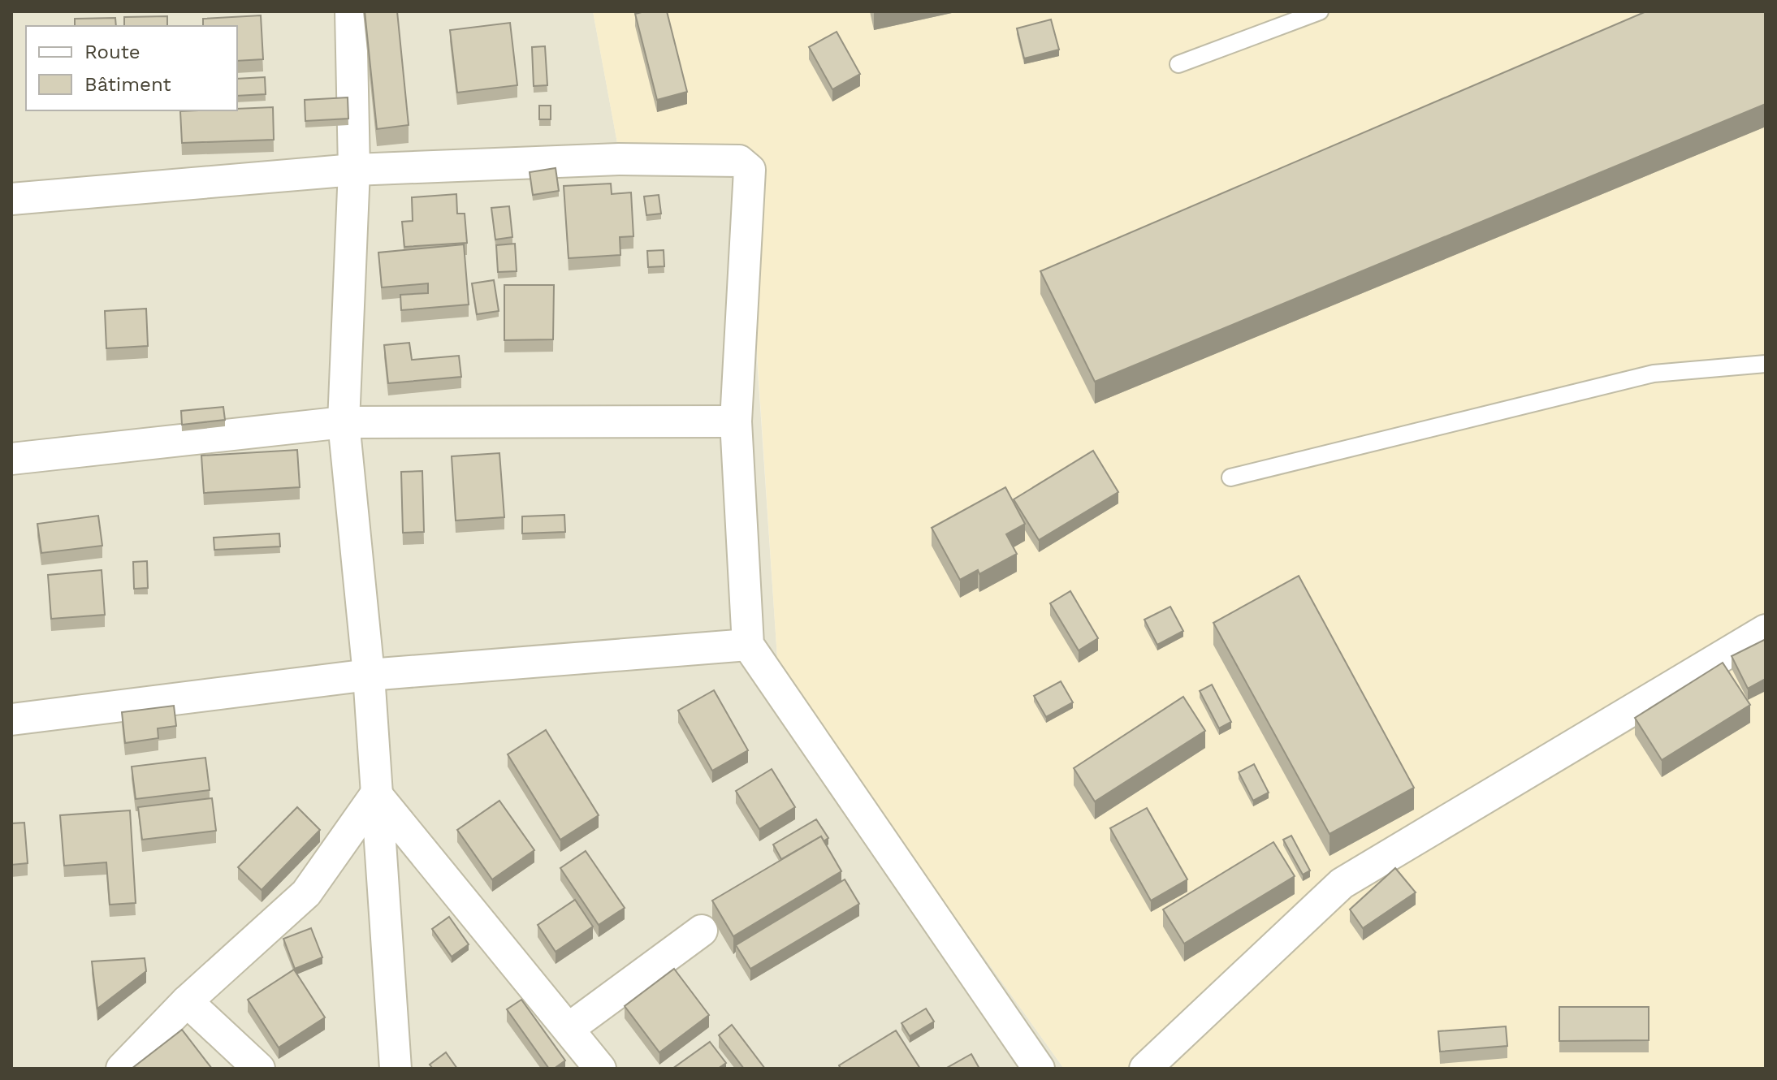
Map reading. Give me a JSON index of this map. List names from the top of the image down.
{
  "legend": ["Route", "Bâtiment"]
}
